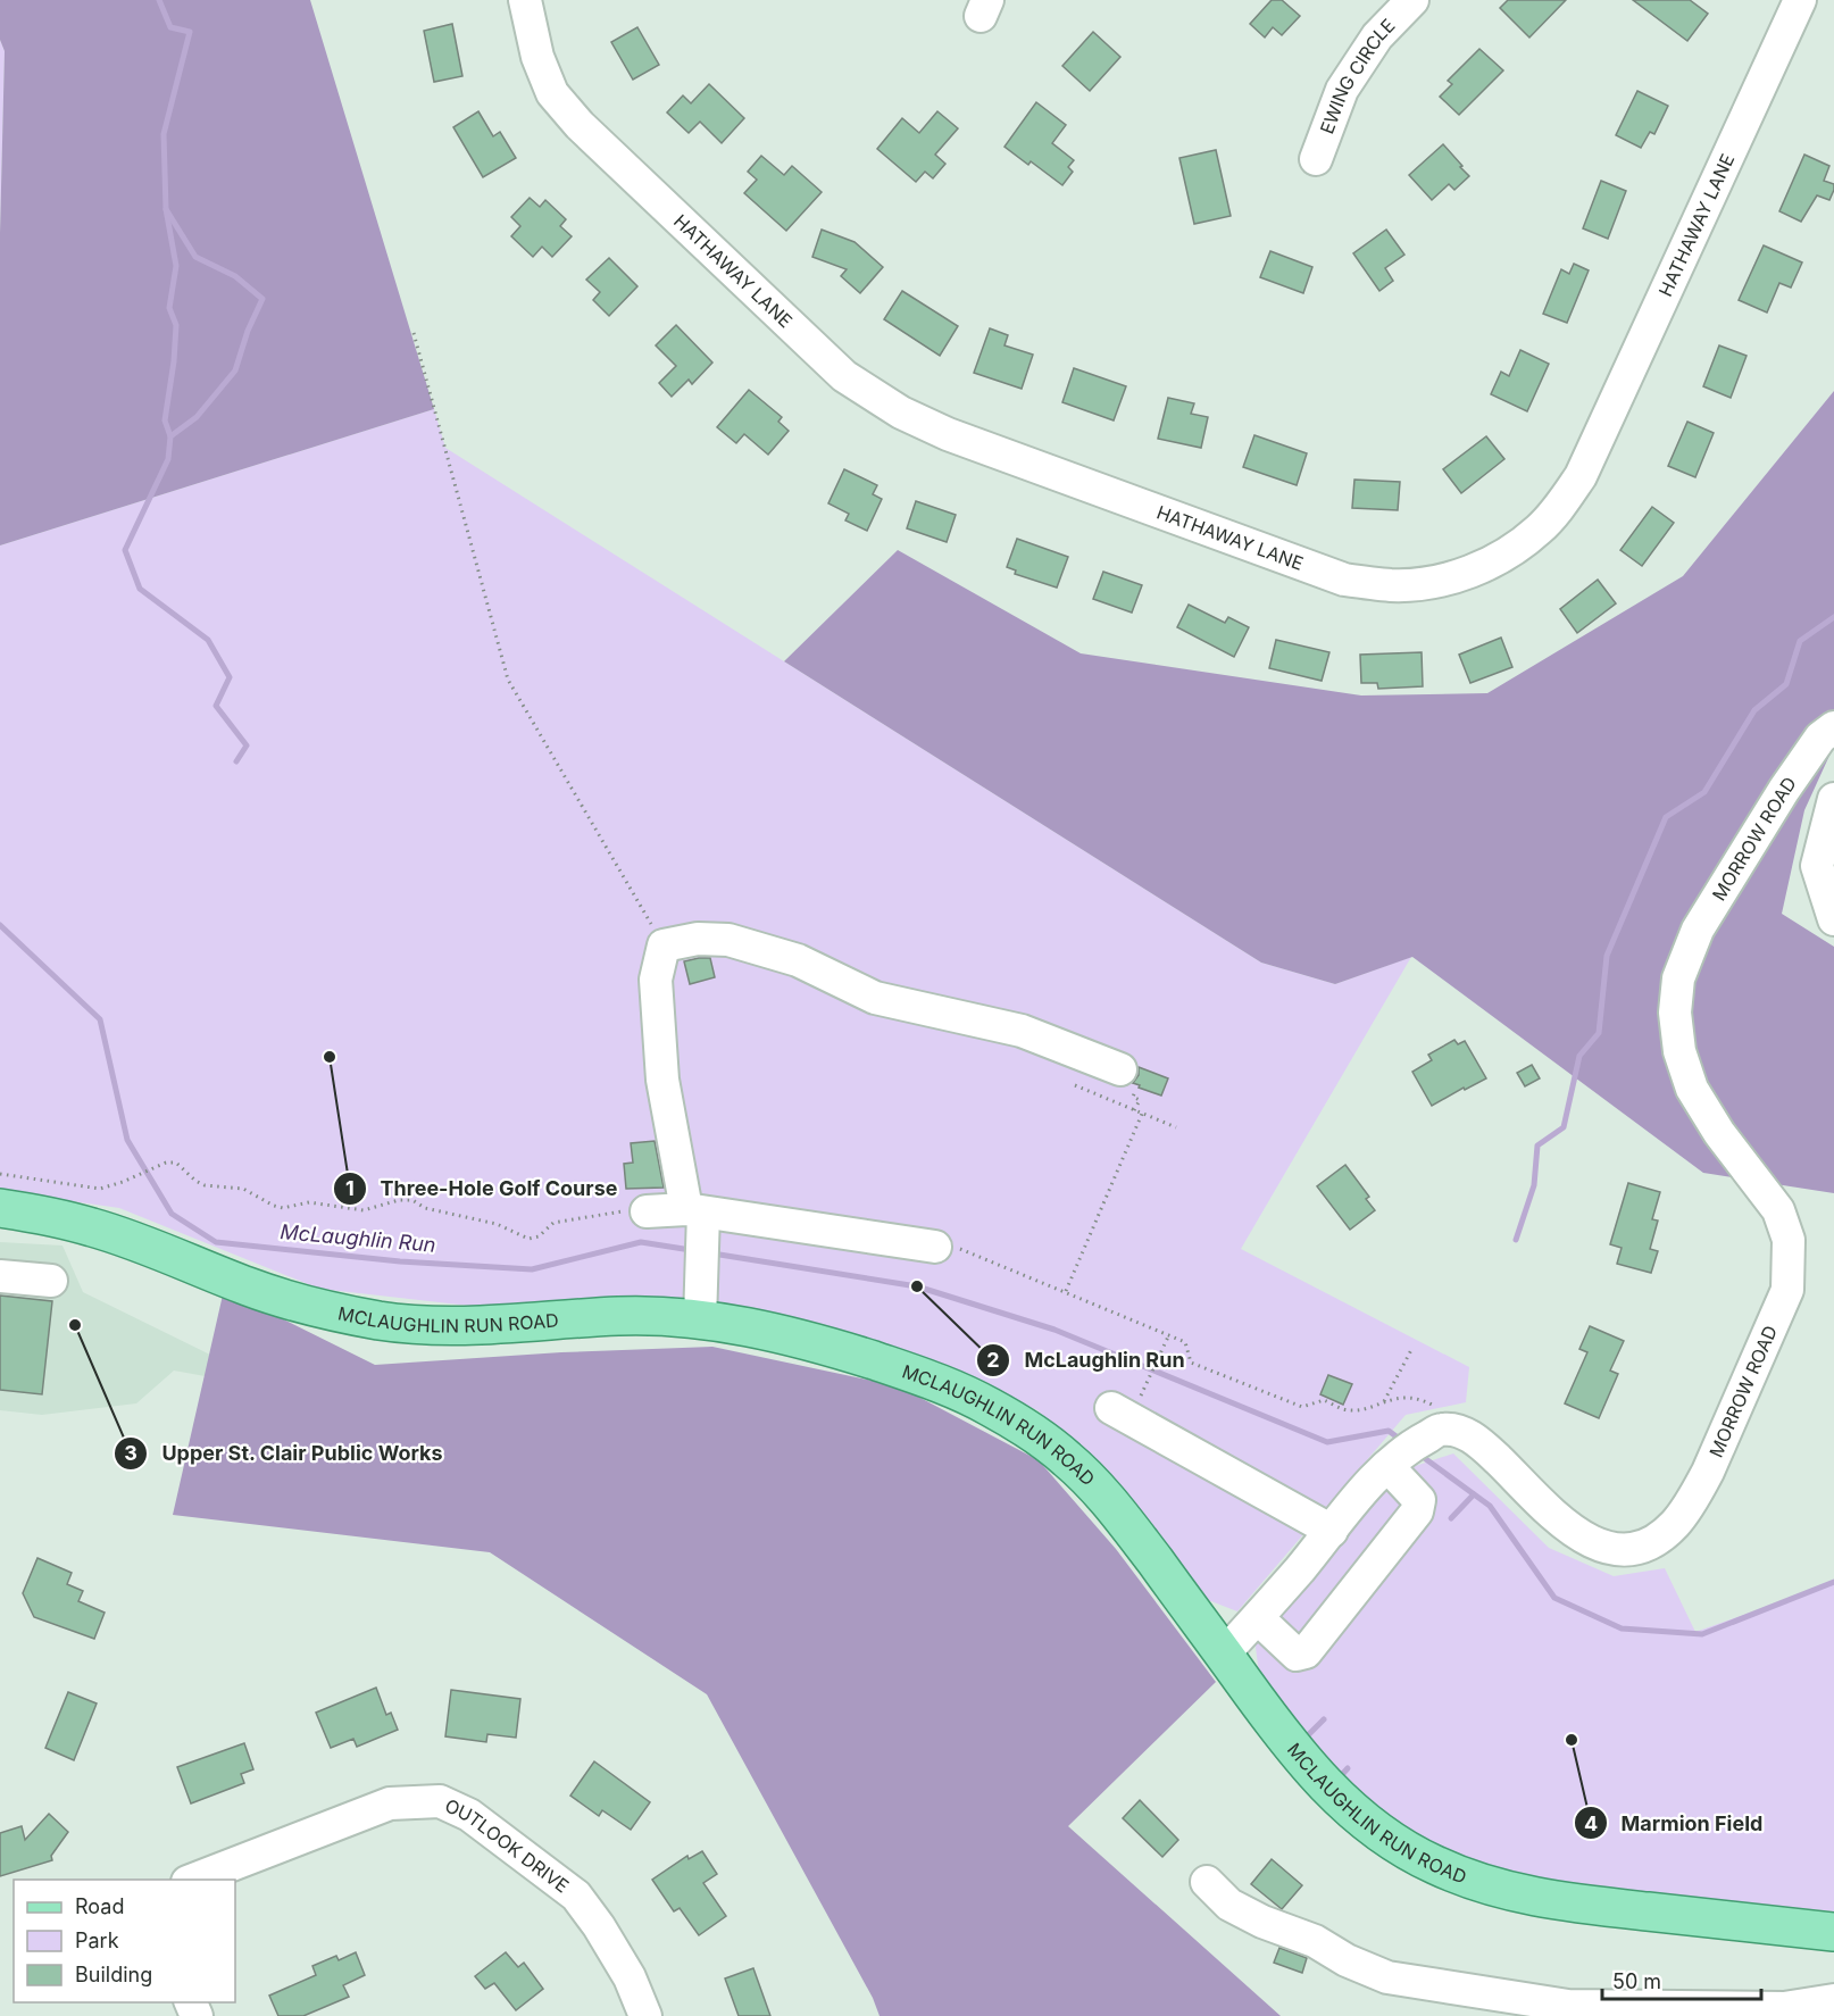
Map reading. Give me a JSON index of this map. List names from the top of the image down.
{
  "streets": {
    "main road": ["MCLAUGHLIN RUN ROAD"],
    "street": [
      "EWING CIRCLE",
      "HATHAWAY LANE",
      "MORROW ROAD",
      "OUTLOOK DRIVE"
    ]
  },
  "water": ["McLaughlin Run"],
  "places": [
    "Three-Hole Golf Course",
    "McLaughlin Run",
    "Upper St. Clair Public Works",
    "Marmion Field"
  ],
  "legend": ["Road", "Park", "Building"],
  "scale_bar": "50 m"
}
